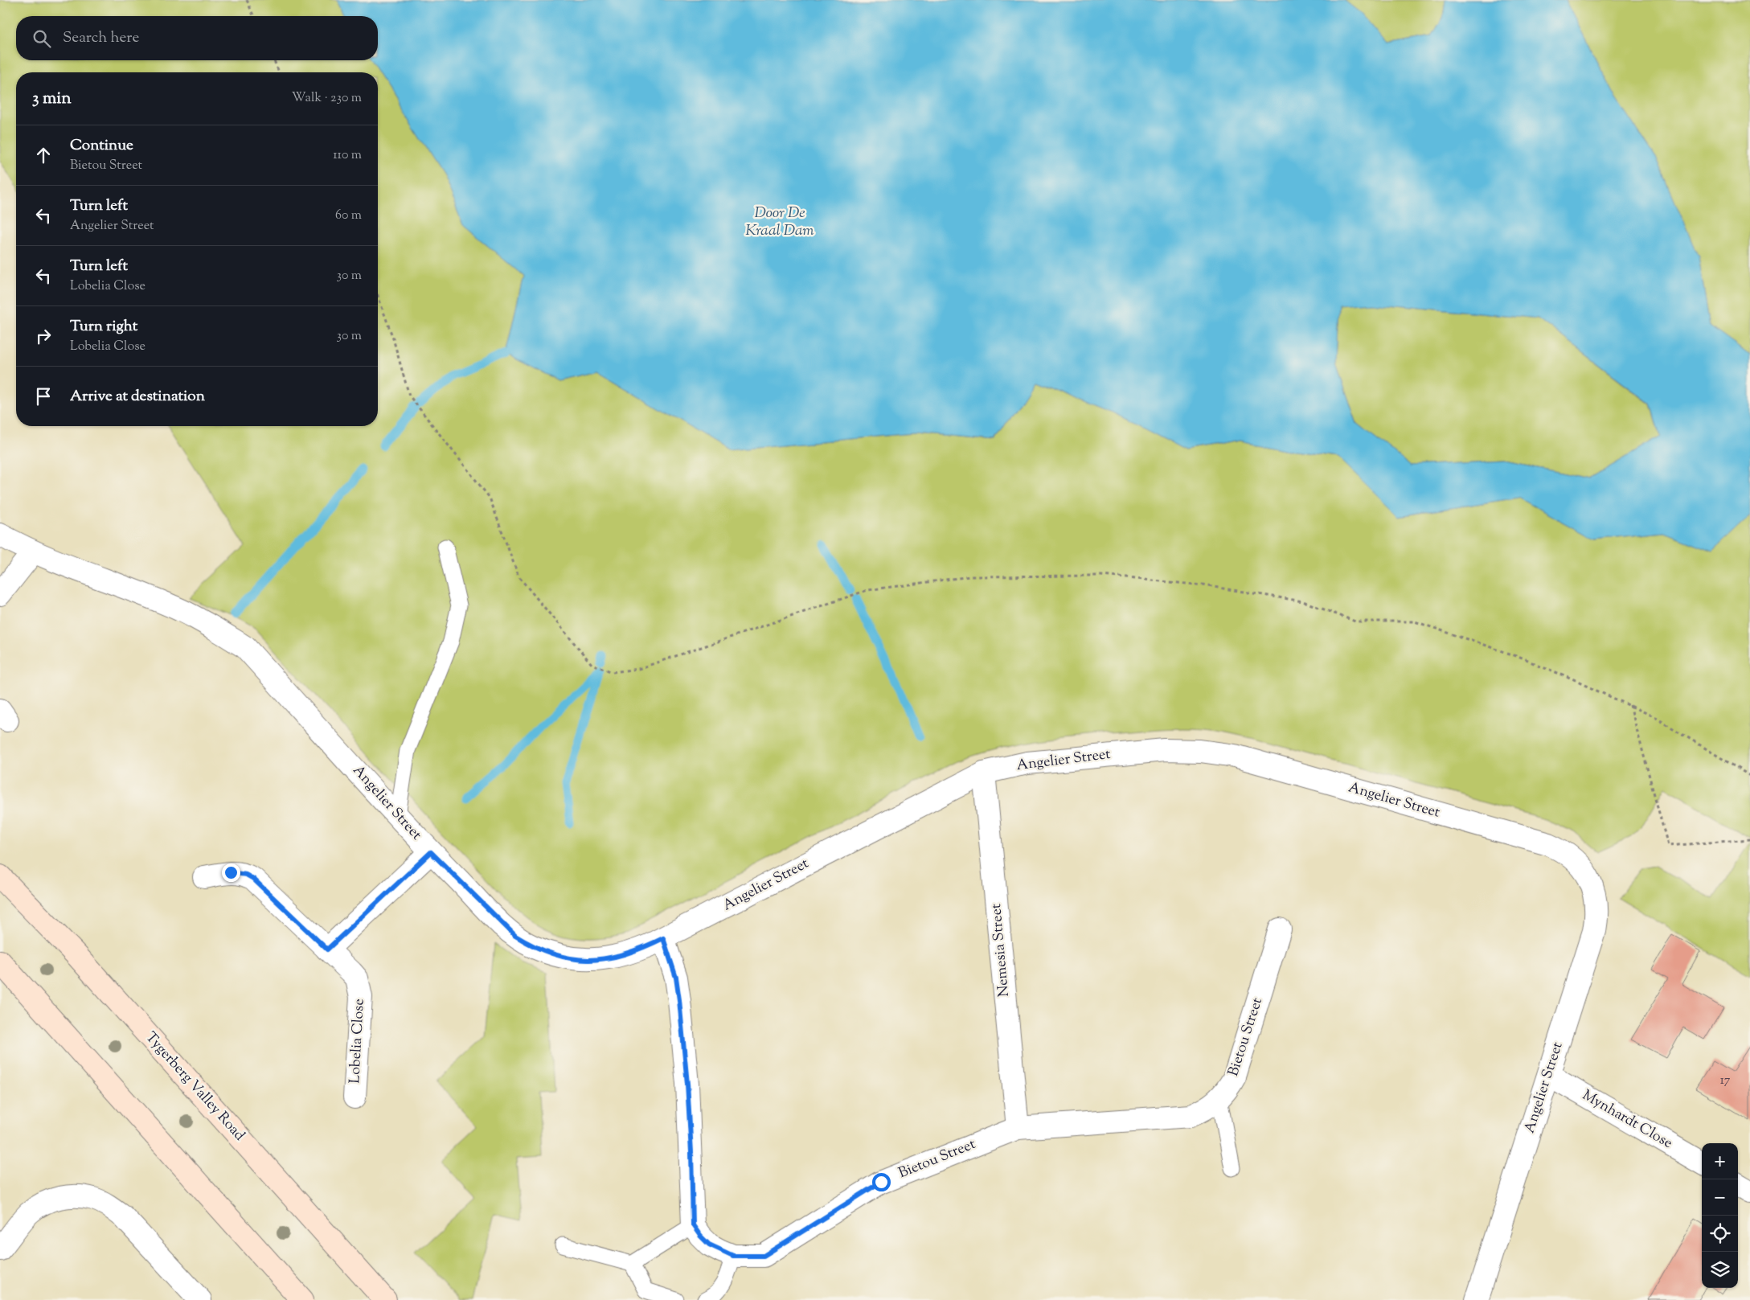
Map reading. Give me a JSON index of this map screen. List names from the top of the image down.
{
  "streets": {
    "main road": ["Tygerberg Valley Road"],
    "street": [
      "Angelier Street",
      "Nemesia Street",
      "Bietou Street",
      "Lobelia Close",
      "Mynhardt Close"
    ]
  },
  "crossings": [
    ["Angelier Street", "Nemesia Street"],
    ["Angelier Street", "Mynhardt Close"],
    ["Nemesia Street", "Bietou Street"]
  ],
  "water": ["Door De Kraal Dam"],
  "house_numbers": ["17"],
  "page": {
    "search": "Search here",
    "heading": ["3 min", "Walk · 230 m"],
    "list": [
      ["Continue", "Bietou Street", "110 m"],
      ["Turn left", "Angelier Street", "60 m"],
      ["Turn left", "Lobelia Close", "30 m"],
      ["Turn right", "Lobelia Close", "30 m"],
      "Arrive at destination"
    ],
    "map_buttons": ["+", "−"]
  }
}
